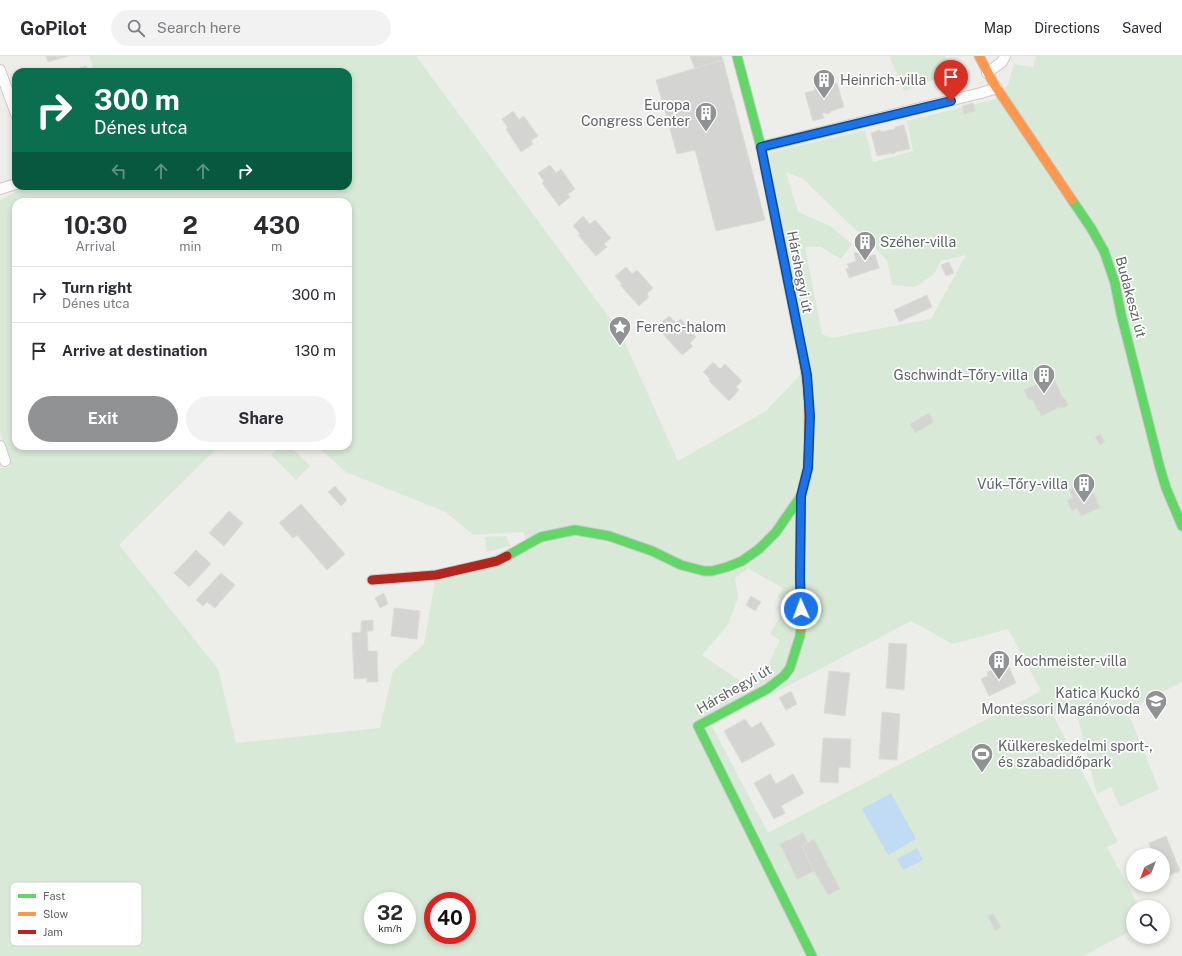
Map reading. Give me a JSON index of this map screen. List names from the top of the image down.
{
  "streets": {
    "street": ["Hárshegyi út", "Budakeszi út"]
  },
  "places": {
    "building": [
      "Heinrich-villa",
      "Europa Congress Center",
      "Széher-villa",
      "Gschwindt–Tőry-villa",
      "Vúk–Tőry-villa",
      "Kochmeister-villa"
    ],
    "place": ["Ferenc-halom"],
    "school or university": ["Katica Kuckó Montessori Magánóvoda"],
    "sports": ["Külkereskedelmi sport-, és szabadidőpark"]
  },
  "legend": ["Fast", "Slow", "Jam"],
  "north": "bottom left",
  "page": {
    "header": "GoPilot",
    "search": "Search here",
    "nav": ["Map", "Directions", "Saved"],
    "turn": ["300 m", "Dénes utca"],
    "eta": [
      "10:30",
      "Arrival",
      "2",
      "min",
      "430",
      "m"
    ],
    "list": [
      {
        "name": "Turn right",
        "note": "Dénes utca",
        "value": "300 m"
      },
      {
        "name": "Arrive at destination",
        "value": "130 m"
      }
    ],
    "buttons": ["Exit", "Share"],
    "speed": "32 km/h",
    "limit": "40"
  }
}
